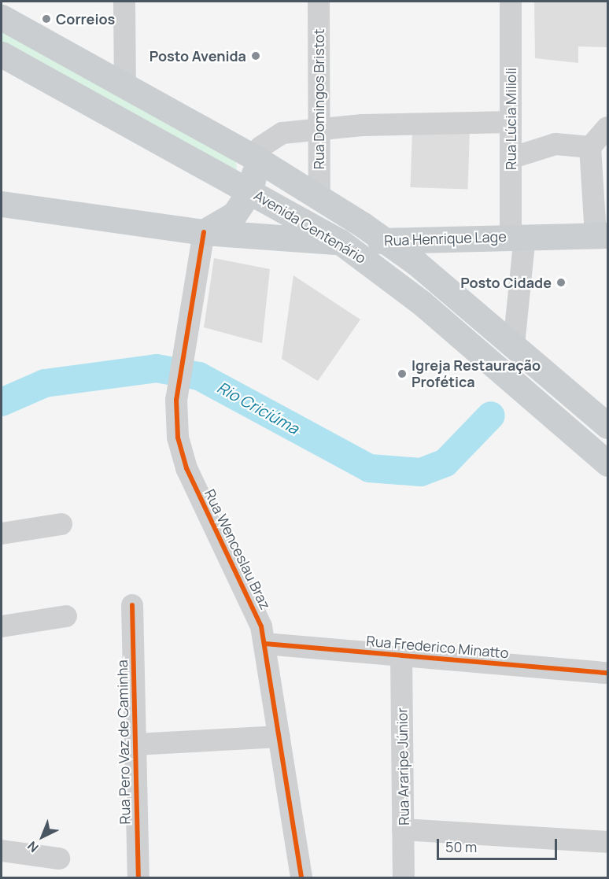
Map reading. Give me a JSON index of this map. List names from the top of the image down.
{
  "streets": {
    "main road": ["Avenida Centenário", "Rua Henrique Lage"],
    "street": [
      "Rua Domingos Bristot",
      "Rua Lúcia Milioli",
      "Rua Wenceslau Braz",
      "Rua Frederico Minatto",
      "Rua Pero Vaz de Caminha",
      "Rua Araripe Júnior"
    ]
  },
  "crossings": [
    ["Rua Domingos Bristot", "Avenida Centenário"],
    ["Rua Lúcia Milioli", "Avenida Centenário"],
    ["Rua Lúcia Milioli", "Rua Henrique Lage"],
    ["Avenida Centenário", "Rua Henrique Lage"],
    ["Rua Henrique Lage", "Rua Wenceslau Braz"],
    ["Rua Wenceslau Braz", "Rua Frederico Minatto"],
    ["Rua Frederico Minatto", "Rua Araripe Júnior"]
  ],
  "water": ["Rio Criciúma"],
  "places": [
    "Correios",
    "Posto Avenida",
    "Posto Cidade",
    "Igreja Restauração Profética"
  ],
  "scale_bar": "50 m",
  "north": "bottom left"
}
